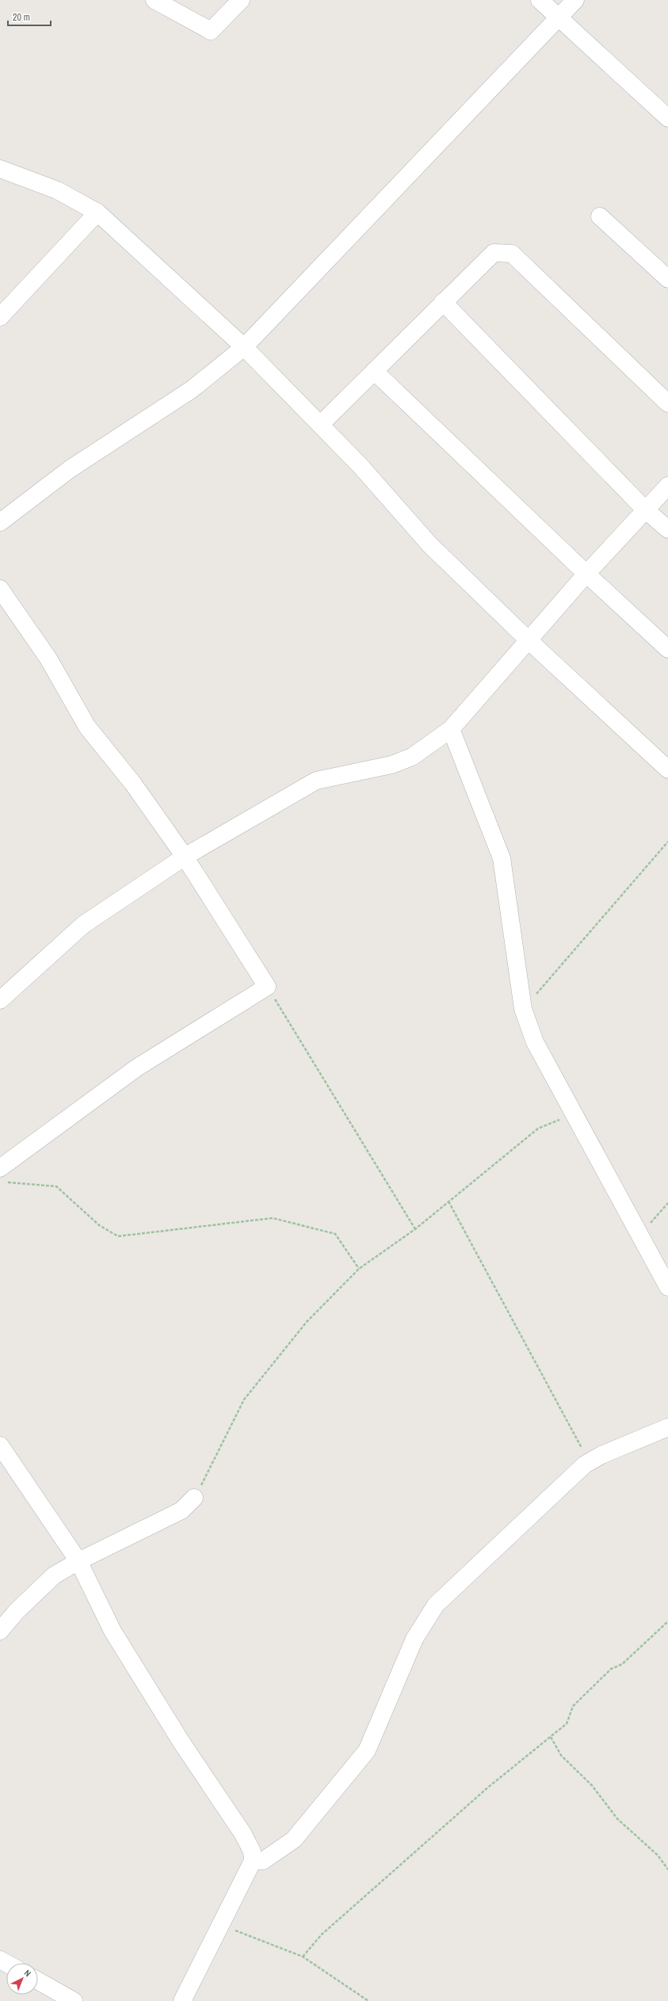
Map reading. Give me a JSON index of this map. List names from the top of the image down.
{
  "scale_bar": "20 m",
  "north": "top right"
}
